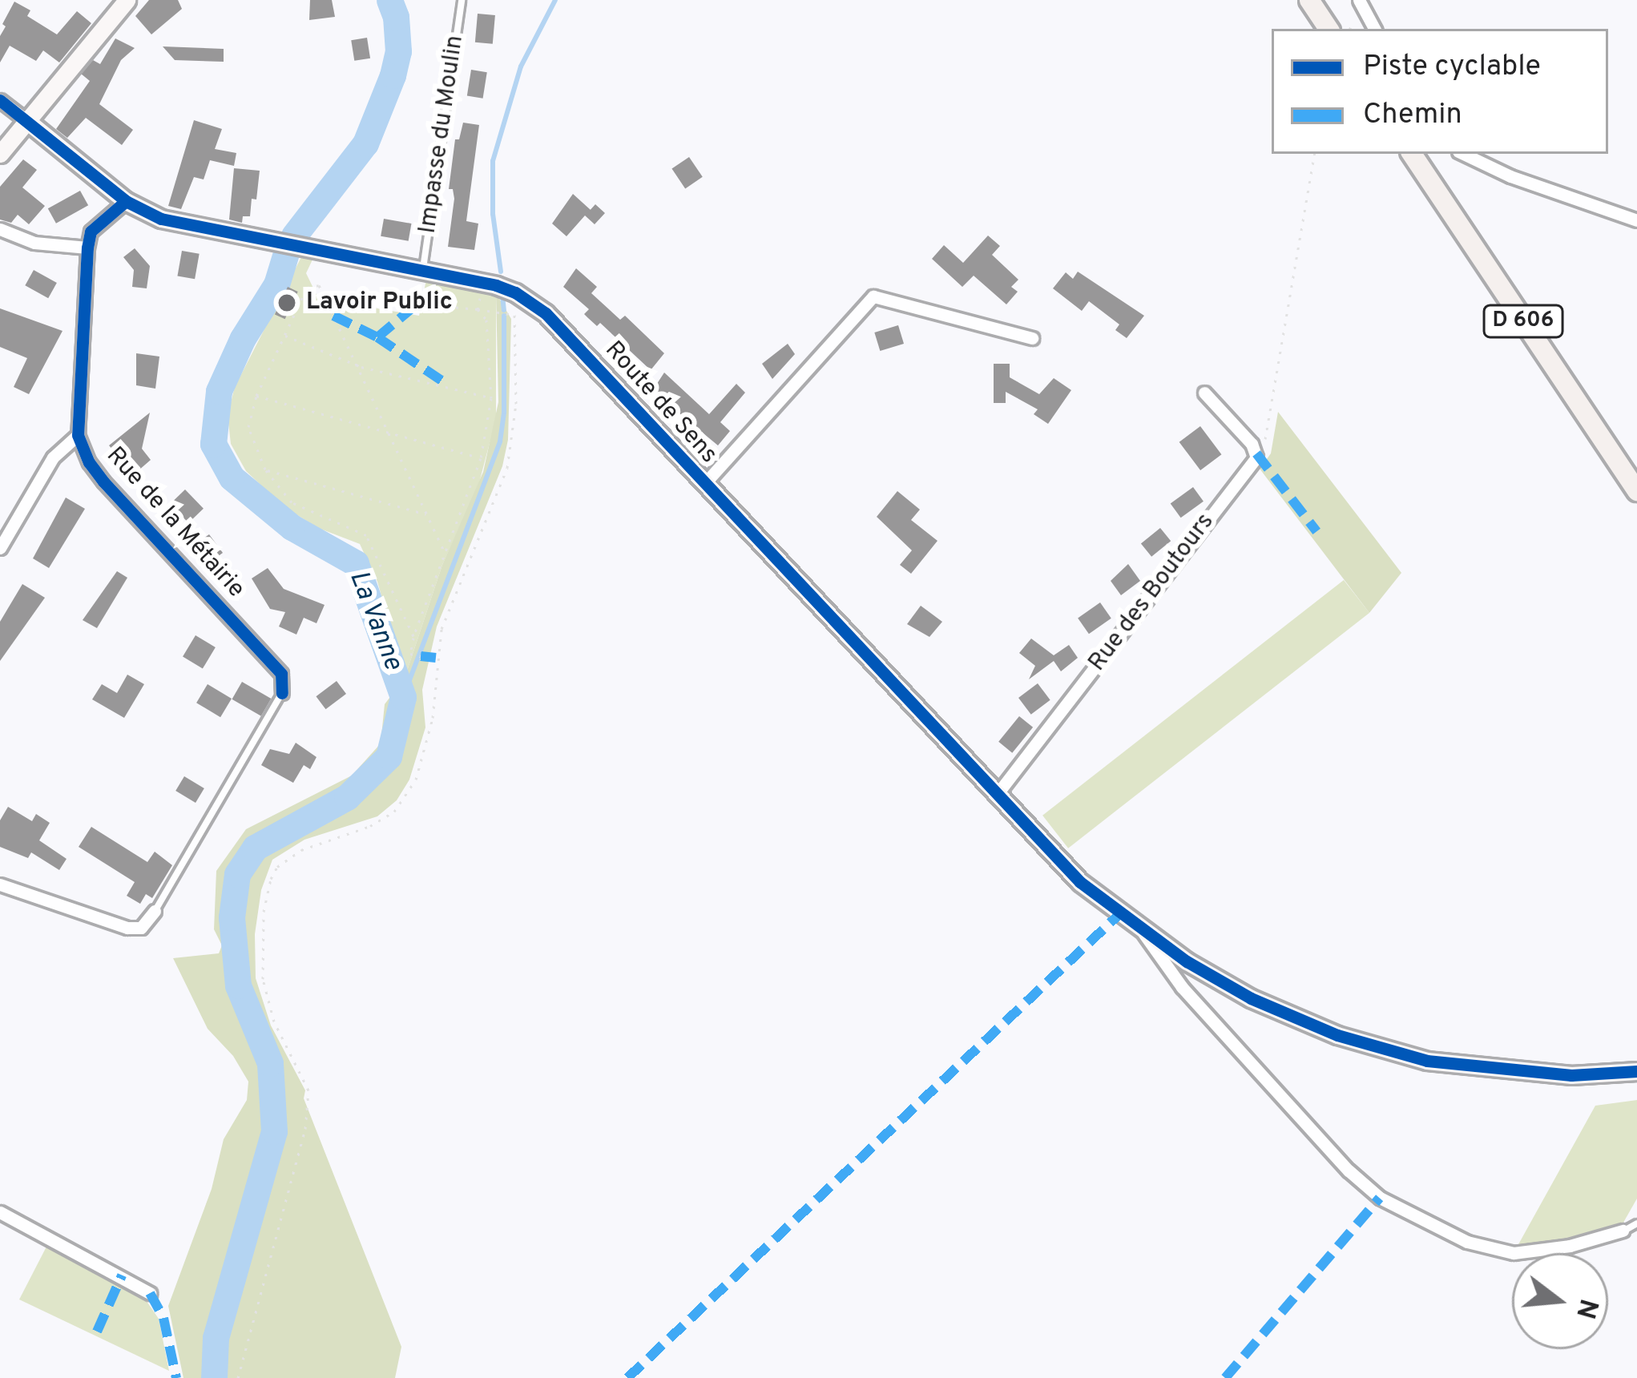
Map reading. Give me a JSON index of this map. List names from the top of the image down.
{
  "streets": {
    "main road": ["D 606"],
    "street": ["Route de Sens", "Rue de la Métairie", "Rue des Boutours"],
    "lane": ["Impasse du Moulin"]
  },
  "crossings": [
    ["Impasse du Moulin", "Route de Sens"],
    ["Route de Sens", "Rue des Boutours"]
  ],
  "water": ["La Vanne"],
  "places": ["Lavoir Public"],
  "legend": ["Piste cyclable", "Chemin"],
  "north": "right"
}
